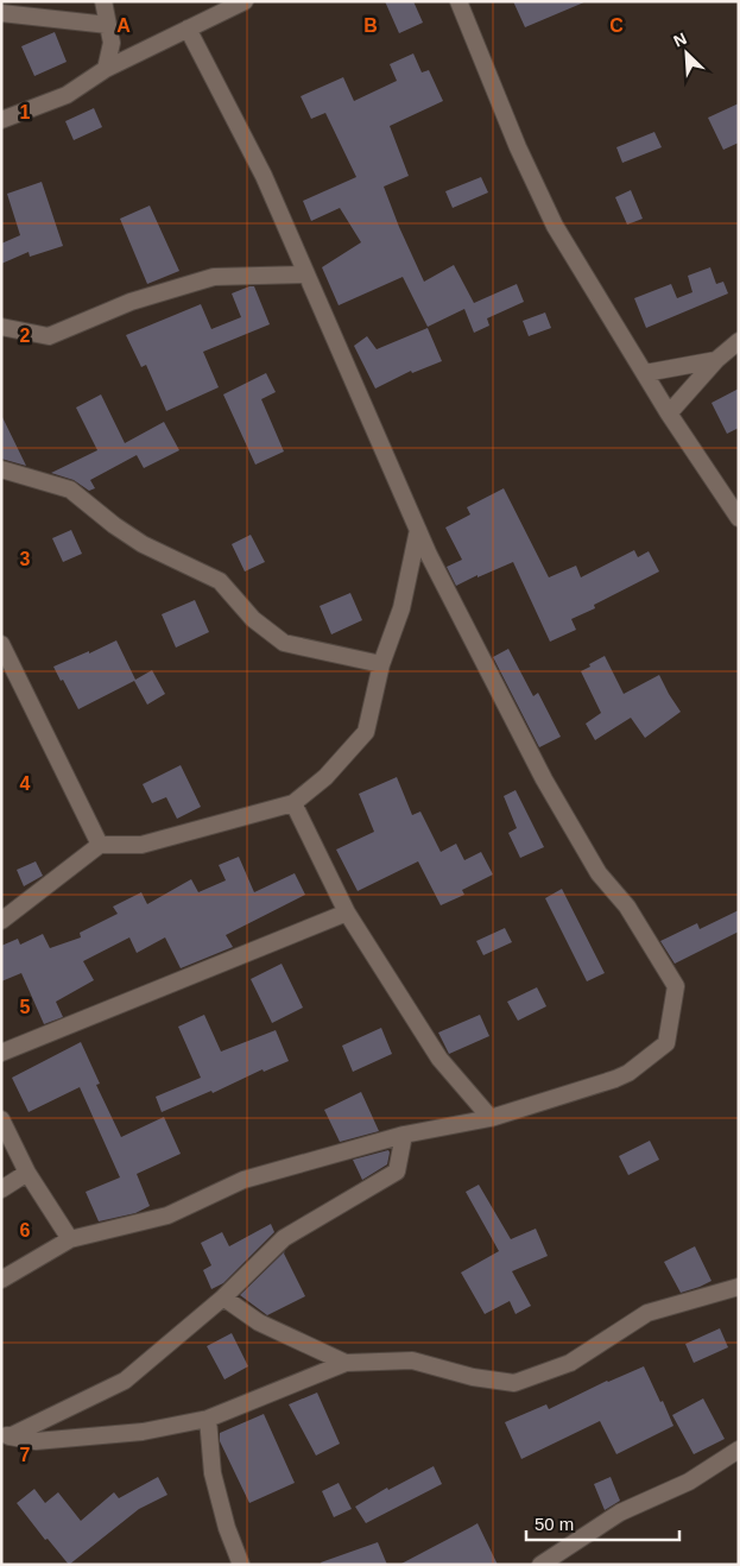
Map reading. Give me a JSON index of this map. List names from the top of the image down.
{
  "scale_bar": "50 m",
  "north": "top left",
  "grid": {
    "columns": ["A", "B", "C"],
    "rows": [
      "1",
      "2",
      "3",
      "4",
      "5",
      "6",
      "7"
    ]
  }
}
